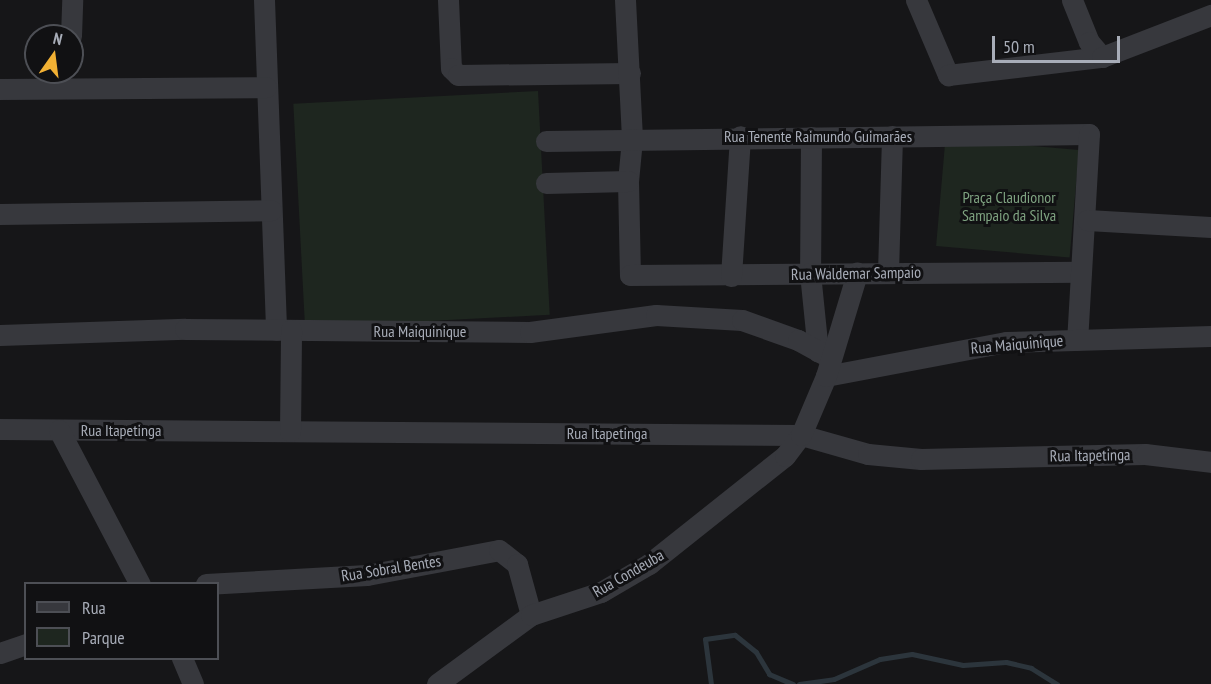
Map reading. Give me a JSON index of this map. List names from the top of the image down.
{
  "streets": {
    "street": [
      "Rua Tenente Raimundo Guimarães",
      "Rua Waldemar Sampaio",
      "Rua Maiquinique",
      "Rua Itapetinga",
      "Rua Sobral Bentes",
      "Rua Condeuba"
    ]
  },
  "crossings": [
    ["Rua Waldemar Sampaio", "Rua Condeuba"],
    ["Rua Maiquinique", "Rua Condeuba"],
    ["Rua Itapetinga", "Rua Condeuba"],
    ["Rua Sobral Bentes", "Rua Condeuba"]
  ],
  "parks": ["Praça Claudionor Sampaio da Silva"],
  "legend": ["Rua", "Parque"],
  "scale_bar": "50 m",
  "north": "top"
}
